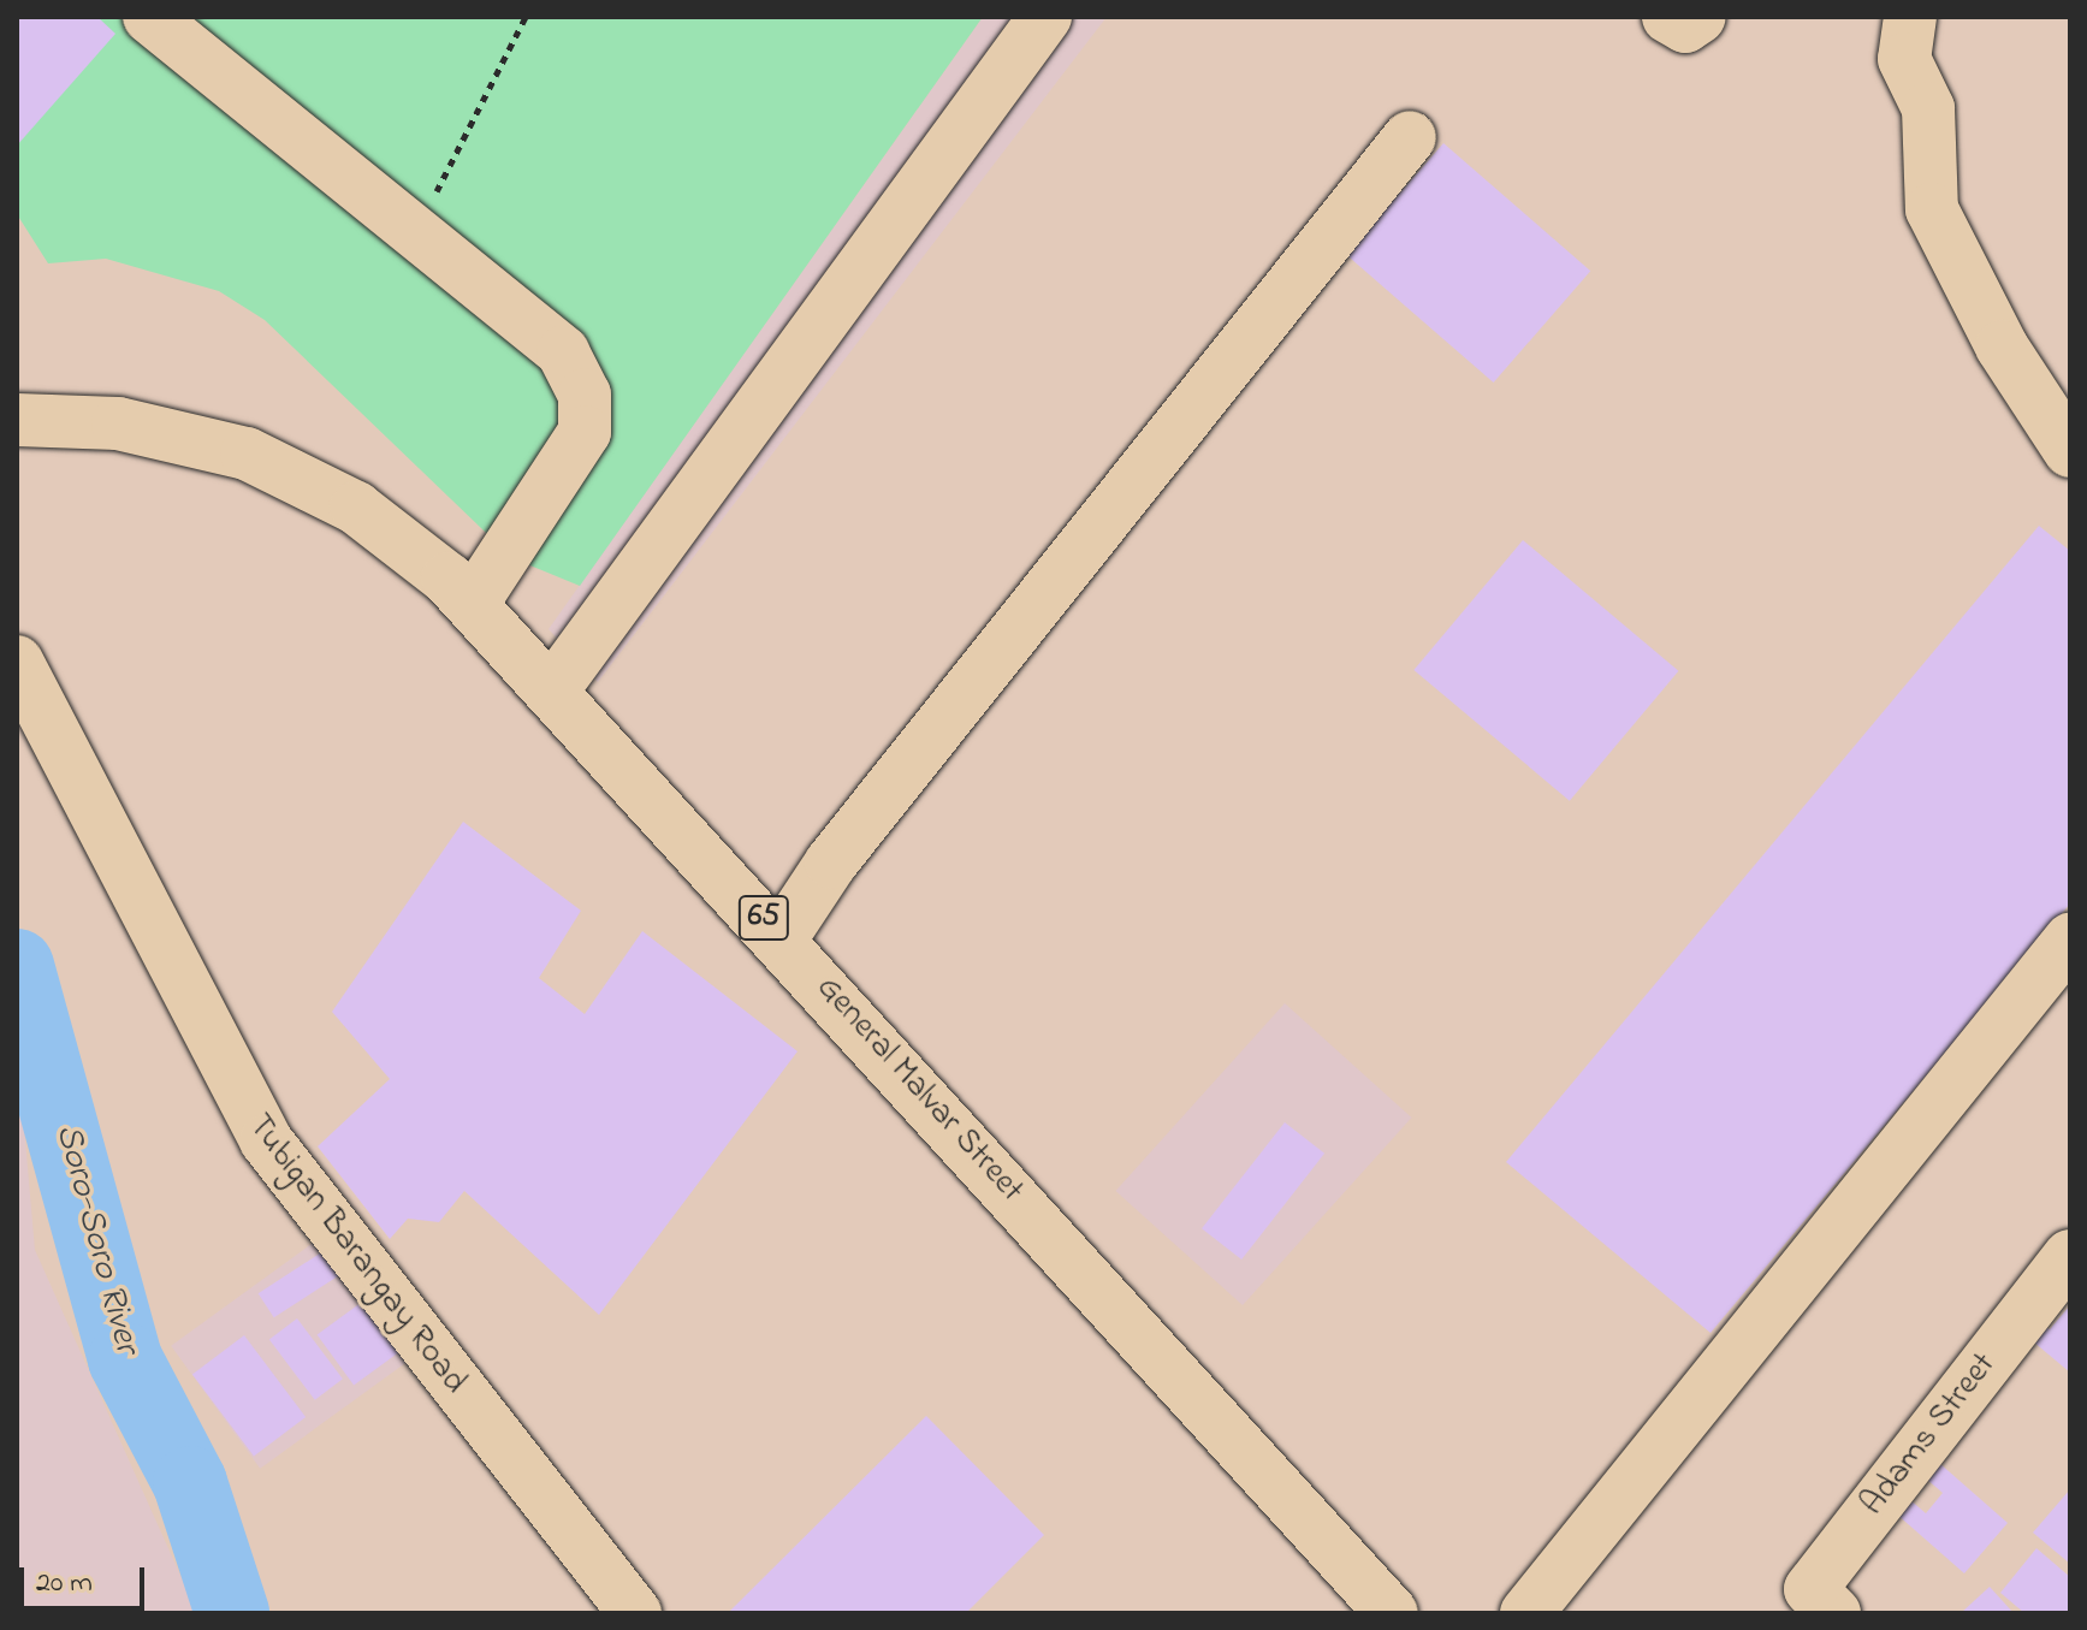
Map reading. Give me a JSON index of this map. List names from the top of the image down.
{
  "streets": {
    "main road": [
      "65",
      "General Malvar Street",
      "Tubigan Barangay Road",
      "Adams Street"
    ]
  },
  "water": ["Soro-Soro River"],
  "scale_bar": "20 m"
}
